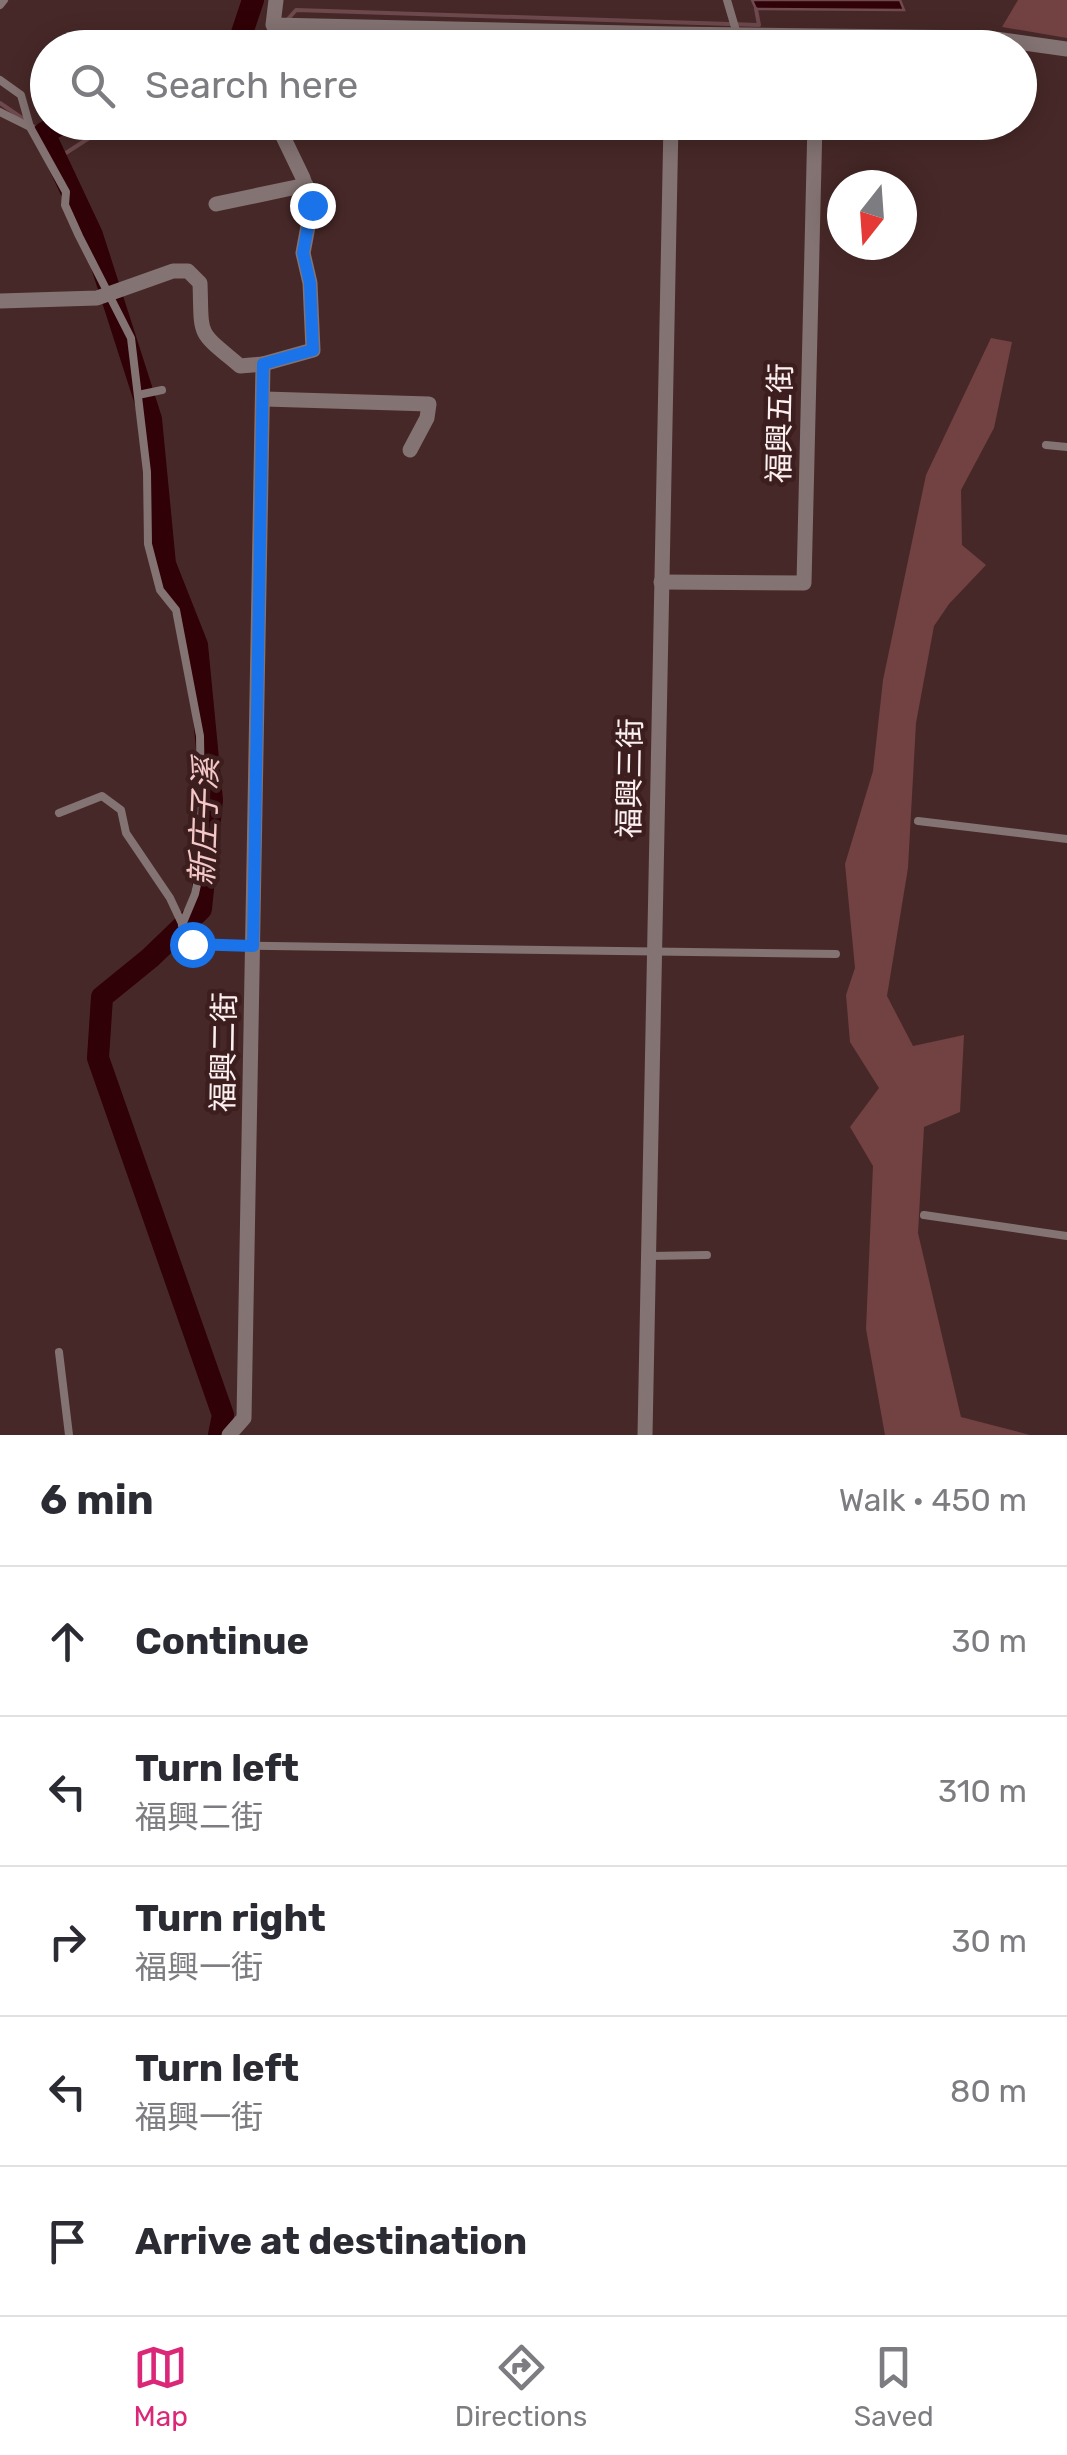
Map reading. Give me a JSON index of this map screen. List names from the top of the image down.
{
  "streets": {
    "street": ["福興五街", "福興三街", "福興二街"]
  },
  "crossings": [
    ["福興五街", "福興三街"]
  ],
  "water": ["新庄子溪"],
  "north": "bottom",
  "page": {
    "search": "Search here",
    "heading": ["6 min", "Walk · 450 m"],
    "list": [
      ["Continue", "30 m"],
      ["Turn left", "福興二街", "310 m"],
      ["Turn right", "福興一街", "30 m"],
      ["Turn left", "福興一街", "80 m"],
      "Arrive at destination"
    ],
    "nav": ["Map", "Directions", "Saved"]
  }
}
